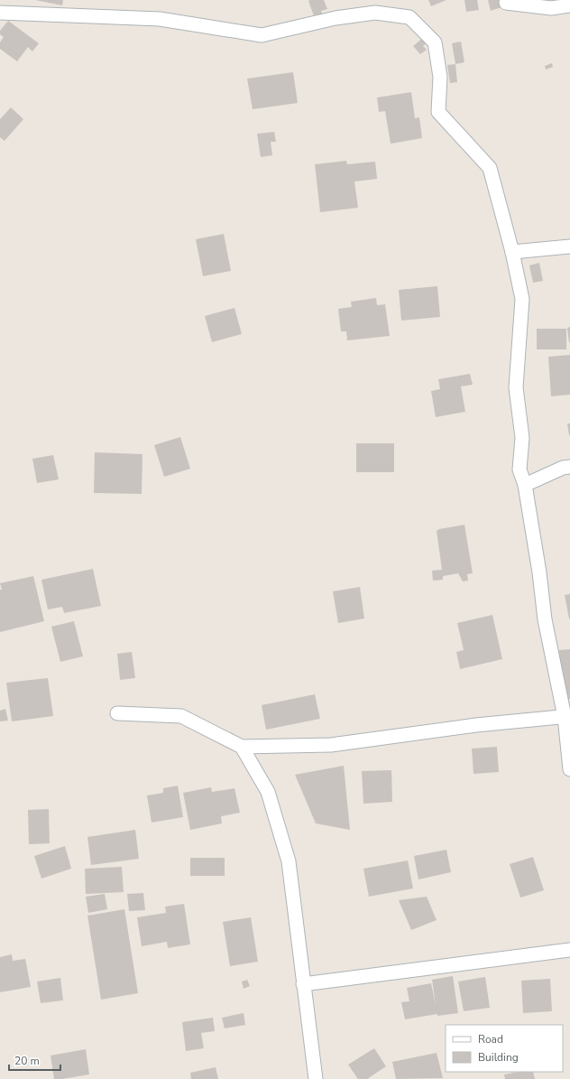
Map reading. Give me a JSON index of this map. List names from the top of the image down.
{
  "legend": ["Road", "Building"],
  "scale_bar": "20 m"
}
